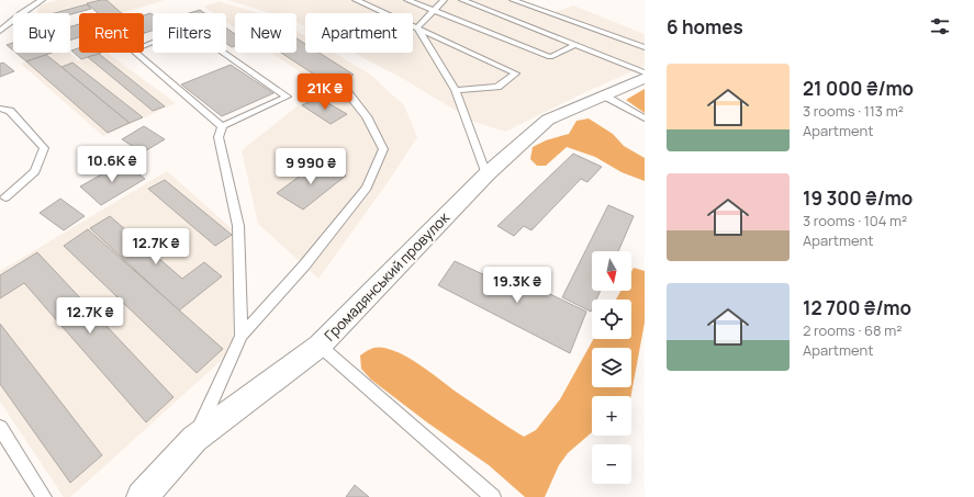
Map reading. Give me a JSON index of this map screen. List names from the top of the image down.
{
  "streets": {
    "street": ["Громадянський провулок"]
  },
  "north": "bottom",
  "page": {
    "heading": "6 homes",
    "chip": [
      "Buy",
      "Rent",
      "Filters",
      "New",
      "Apartment"
    ],
    "list": [
      {
        "name": "21 000 ₴/mo",
        "note": "3 rooms · 113 m² · Apartment"
      },
      {
        "name": "19 300 ₴/mo",
        "note": "3 rooms · 104 m² · Apartment"
      },
      {
        "name": "12 700 ₴/mo",
        "note": "2 rooms · 68 m² · Apartment"
      }
    ],
    "price": [
      "21K ₴",
      "10.6K ₴",
      "9 990 ₴",
      "12.7K ₴",
      "19.3K ₴",
      "12.7K ₴"
    ],
    "map_buttons": ["+", "−"]
  }
}
